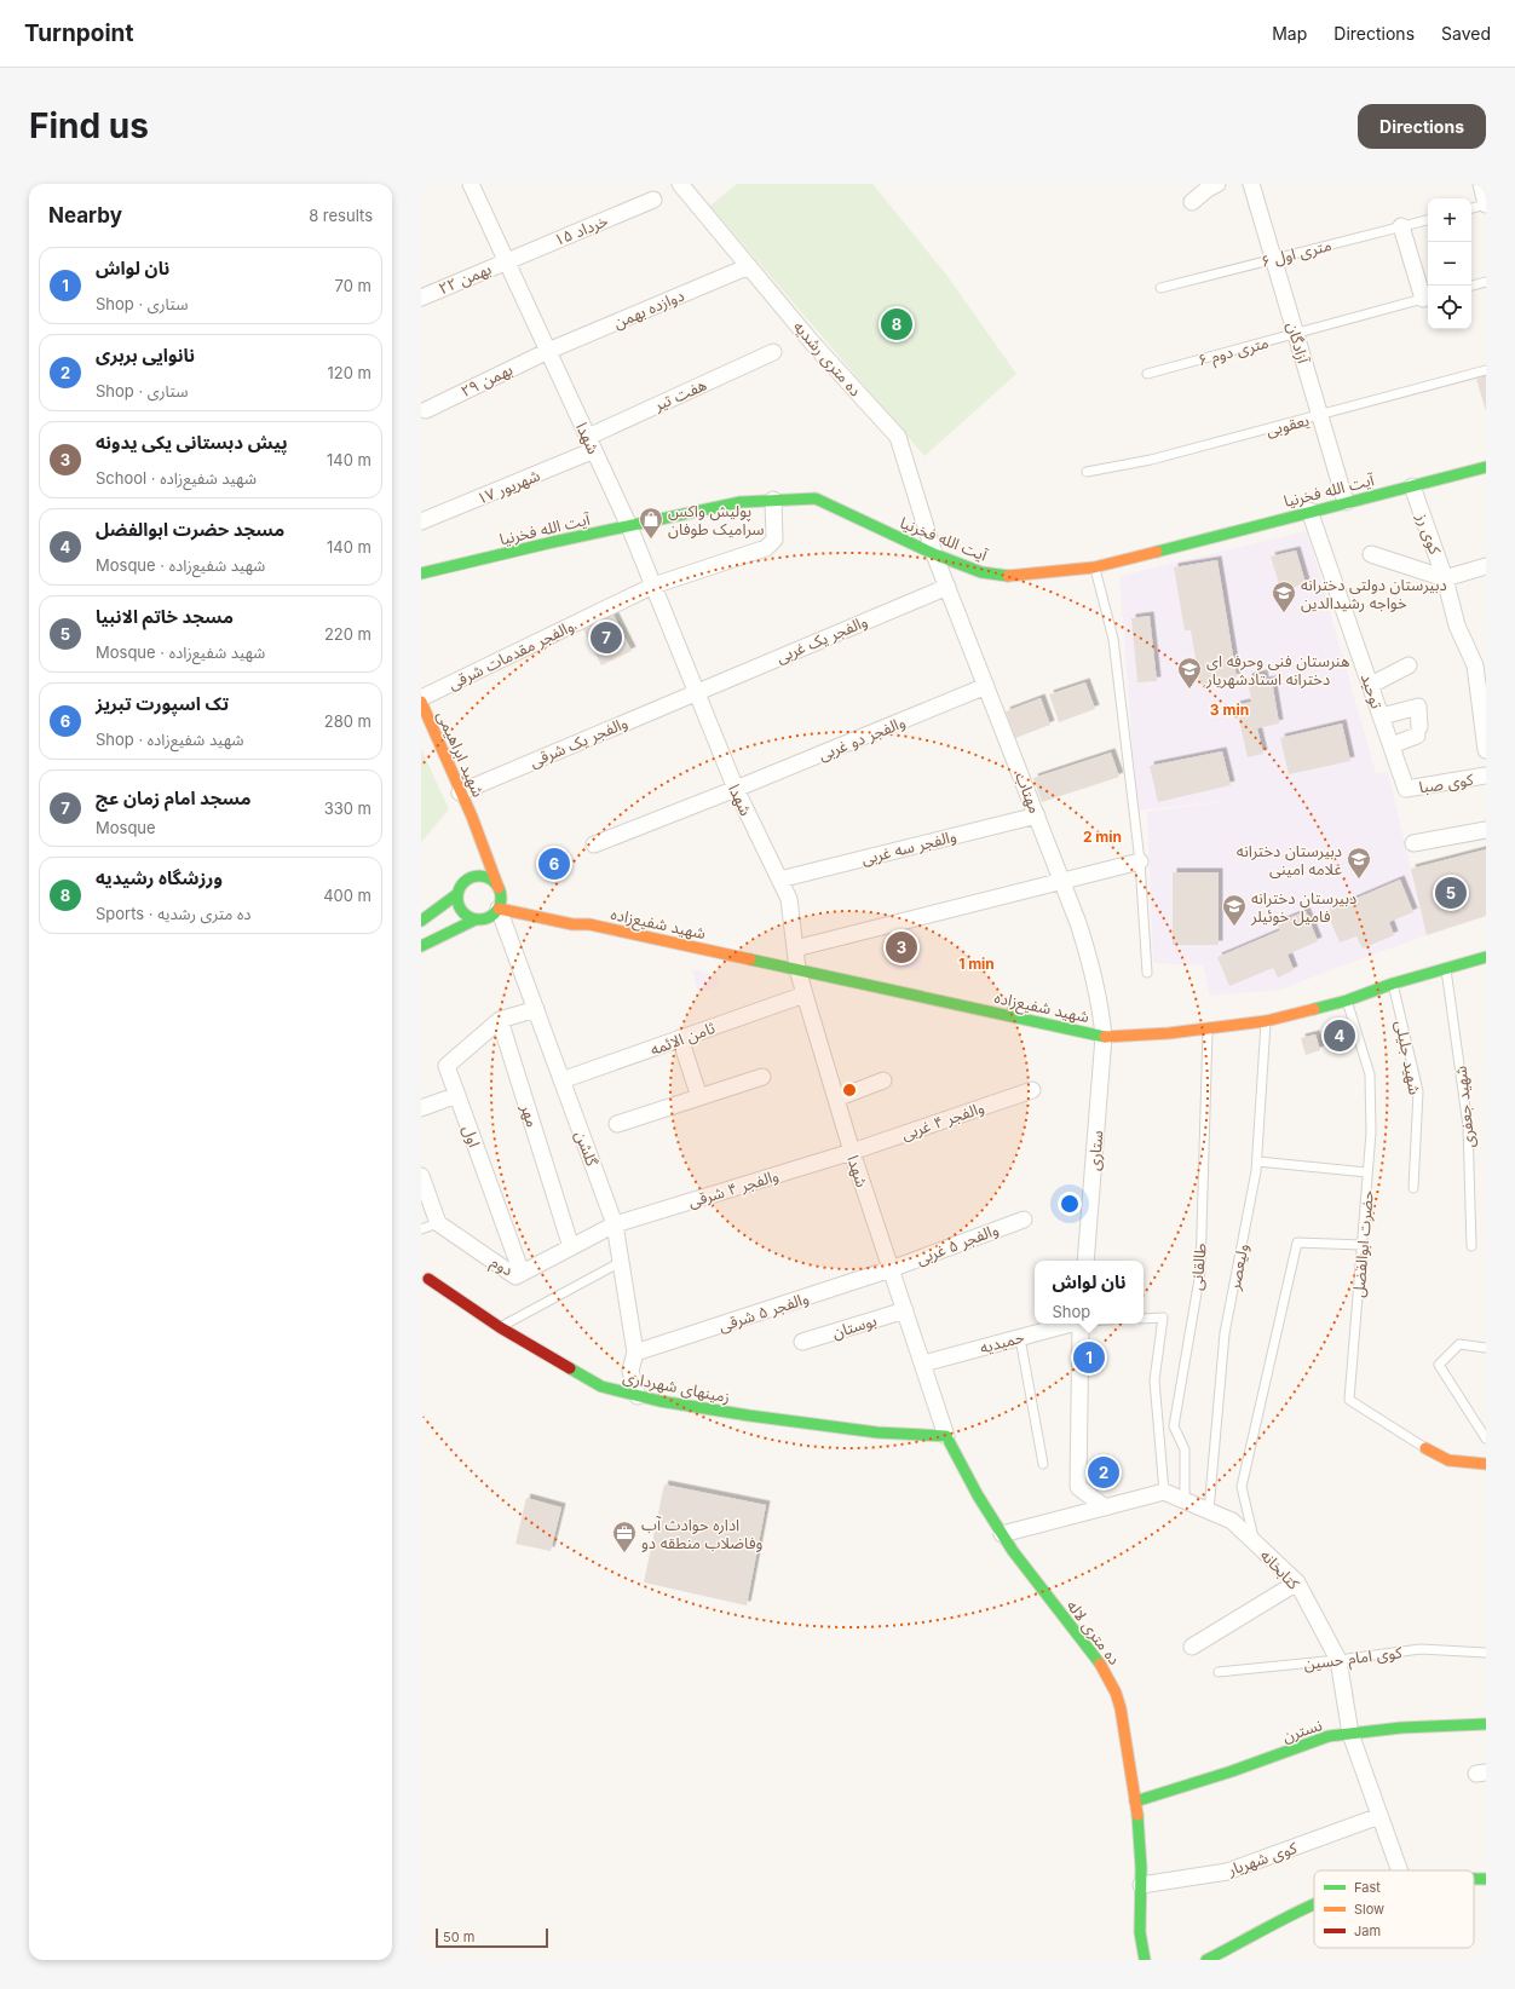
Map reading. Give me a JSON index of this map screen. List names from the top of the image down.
{
  "streets": {
    "street": [
      "۱۵ خرداد",
      "۲۲ بهمن",
      "دوازده بهمن",
      "آزادگان",
      "ده متری رشدیه",
      "۲۹ بهمن",
      "هفت تیر",
      "شهدا",
      "۱۷ شهریور",
      "آیت الله فخرنیا",
      "کوی رز",
      "والفجر یک غربی",
      "والفجر مقدمات شرقی",
      "توحید",
      "والفجر دو غربی",
      "والفجر یک شرقی",
      "شهید ابراهیمی",
      "کوی صبا",
      "مهتاب",
      "والفجر سه غربی",
      "شهید شفیع‌زاده",
      "ثامن الائمه",
      "مهر",
      "والفجر ۴ غربی",
      "اول",
      "گلشن",
      "ستاری",
      "والفجر ۴ شرقی",
      "والفجر ۵ غربی",
      "دوم",
      "والفجر ۵ شرقی",
      "بوستان",
      "حمیدیه",
      "زمینهای شهرداری",
      "کتابخانه",
      "ده متری لاله",
      "نسترن",
      "کوی شهریار"
    ],
    "lane": [
      "۶ متری اول",
      "۶ متری دوم",
      "یعقوبی",
      "شهید جلیلی",
      "شهید جعفری",
      "حضرت ابوالفضل",
      "طالقانی",
      "ولیعصر",
      "کوی امام حسین"
    ]
  },
  "crossings": [
    ["۱۵ خرداد", "۲۲ بهمن"],
    ["۱۵ خرداد", "شهدا"],
    ["۶ متری اول", "آزادگان"],
    ["۲۲ بهمن", "شهدا"],
    ["دوازده بهمن", "ده متری رشدیه"],
    ["دوازده بهمن", "۲۹ بهمن"],
    ["دوازده بهمن", "شهدا"],
    ["آزادگان", "۶ متری دوم"],
    ["آزادگان", "یعقوبی"],
    ["آزادگان", "آیت الله فخرنیا"],
    ["ده متری رشدیه", "آیت الله فخرنیا"],
    ["ده متری رشدیه", "مهتاب"],
    ["۲۹ بهمن", "شهدا"],
    ["هفت تیر", "شهدا"],
    ["هفت تیر", "۱۷ شهریور"],
    ["شهدا", "۱۷ شهریور"],
    ["شهدا", "آیت الله فخرنیا"],
    ["شهدا", "والفجر یک غربی"],
    ["شهدا", "والفجر مقدمات شرقی"],
    ["شهدا", "والفجر دو غربی"],
    ["شهدا", "والفجر یک شرقی"],
    ["شهدا", "والفجر سه غربی"],
    ["شهدا", "شهید شفیع‌زاده"],
    ["شهدا", "ثامن الائمه"],
    ["شهدا", "والفجر ۴ غربی"],
    ["شهدا", "والفجر ۴ شرقی"],
    ["شهدا", "والفجر ۵ غربی"],
    ["شهدا", "والفجر ۵ شرقی"],
    ["شهدا", "بوستان"],
    ["شهدا", "حمیدیه"],
    ["شهدا", "زمینهای شهرداری"],
    ["شهدا", "ده متری لاله"],
    ["آیت الله فخرنیا", "کوی رز"],
    ["آیت الله فخرنیا", "والفجر مقدمات شرقی"],
    ["آیت الله فخرنیا", "توحید"],
    ["آیت الله فخرنیا", "مهتاب"],
    ["والفجر یک غربی", "والفجر یک شرقی"],
    ["والفجر یک غربی", "مهتاب"],
    ["توحید", "کوی صبا"],
    ["والفجر دو غربی", "مهتاب"],
    ["والفجر یک شرقی", "شهید ابراهیمی"],
    ["شهید ابراهیمی", "شهید شفیع‌زاده"],
    ["شهید ابراهیمی", "گلشن"],
    ["مهتاب", "والفجر سه غربی"],
    ["مهتاب", "شهید شفیع‌زاده"],
    ["مهتاب", "ستاری"],
    ["شهید شفیع‌زاده", "شهید جلیلی"],
    ["شهید شفیع‌زاده", "شهید جعفری"],
    ["شهید شفیع‌زاده", "گلشن"],
    ["شهید شفیع‌زاده", "ستاری"],
    ["شهید شفیع‌زاده", "حضرت ابوالفضل"],
    ["شهید شفیع‌زاده", "طالقانی"],
    ["شهید شفیع‌زاده", "ولیعصر"],
    ["ثامن الائمه", "گلشن"],
    ["مهر", "اول"],
    ["مهر", "دوم"],
    ["والفجر ۴ غربی", "والفجر ۴ شرقی"],
    ["اول", "دوم"],
    ["گلشن", "والفجر ۴ شرقی"],
    ["گلشن", "دوم"],
    ["گلشن", "والفجر ۵ شرقی"],
    ["گلشن", "زمینهای شهرداری"],
    ["والفجر ۴ شرقی", "دوم"],
    ["والفجر ۵ غربی", "والفجر ۵ شرقی"],
    ["طالقانی", "کتابخانه"],
    ["ولیعصر", "کتابخانه"],
    ["زمینهای شهرداری", "ده متری لاله"],
    ["کتابخانه", "کوی امام حسین"],
    ["کتابخانه", "نسترن"],
    ["کتابخانه", "کوی شهریار"],
    ["ده متری لاله", "نسترن"],
    ["ده متری لاله", "کوی شهریار"]
  ],
  "places": {
    "shop": ["پولیش واکس سرامیک طوفان"],
    "school or university": [
      "دبیرستان دولتی دخترانه خواجه رشیدالدین",
      "هنرستان فنی وحرفه ای دخترانه استادشهریار",
      "دبیرستان دخترانه علامه امینی",
      "دبیرستان دخترانه فامیل خوئیلر"
    ],
    "office": ["اداره حوادث آب وفاضلاب منطقه دو"]
  },
  "legend": ["Fast", "Slow", "Jam"],
  "scale_bar": "50 m",
  "page": {
    "header": "Turnpoint",
    "nav": ["Map", "Directions", "Saved"],
    "buttons": "Directions",
    "title": "Find us",
    "heading": ["Nearby", "8 results"],
    "map_buttons": ["+", "−"],
    "list": [
      {
        "mark": "1",
        "name": "نان لواش",
        "note": "Shop · ستاری",
        "value": "70 m"
      },
      {
        "mark": "2",
        "name": "نانوایی بربری",
        "note": "Shop · ستاری",
        "value": "120 m"
      },
      {
        "mark": "3",
        "name": "پیش دبستانی یکی یدونه",
        "note": "School · شهید شفیع‌زاده",
        "value": "140 m"
      },
      {
        "mark": "4",
        "name": "مسجد حضرت ابوالفضل",
        "note": "Mosque · شهید شفیع‌زاده",
        "value": "140 m"
      },
      {
        "mark": "5",
        "name": "مسجد خاتم الانبیا",
        "note": "Mosque · شهید شفیع‌زاده",
        "value": "220 m"
      },
      {
        "mark": "6",
        "name": "تک اسپورت تبریز",
        "note": "Shop · شهید شفیع‌زاده",
        "value": "280 m"
      },
      {
        "mark": "7",
        "name": "مسجد امام زمان عج",
        "note": "Mosque",
        "value": "330 m"
      },
      {
        "mark": "8",
        "name": "ورزشگاه رشیدیه",
        "note": "Sports · ده متری رشدیه",
        "value": "400 m"
      }
    ],
    "pins": [
      "8",
      "7",
      "6",
      "5",
      "3",
      "4",
      "1",
      "2"
    ],
    "popup": ["نان لواش", "Shop"],
    "scale": "50 m"
  },
  "rings": ["3 min", "2 min", "1 min"]
}
